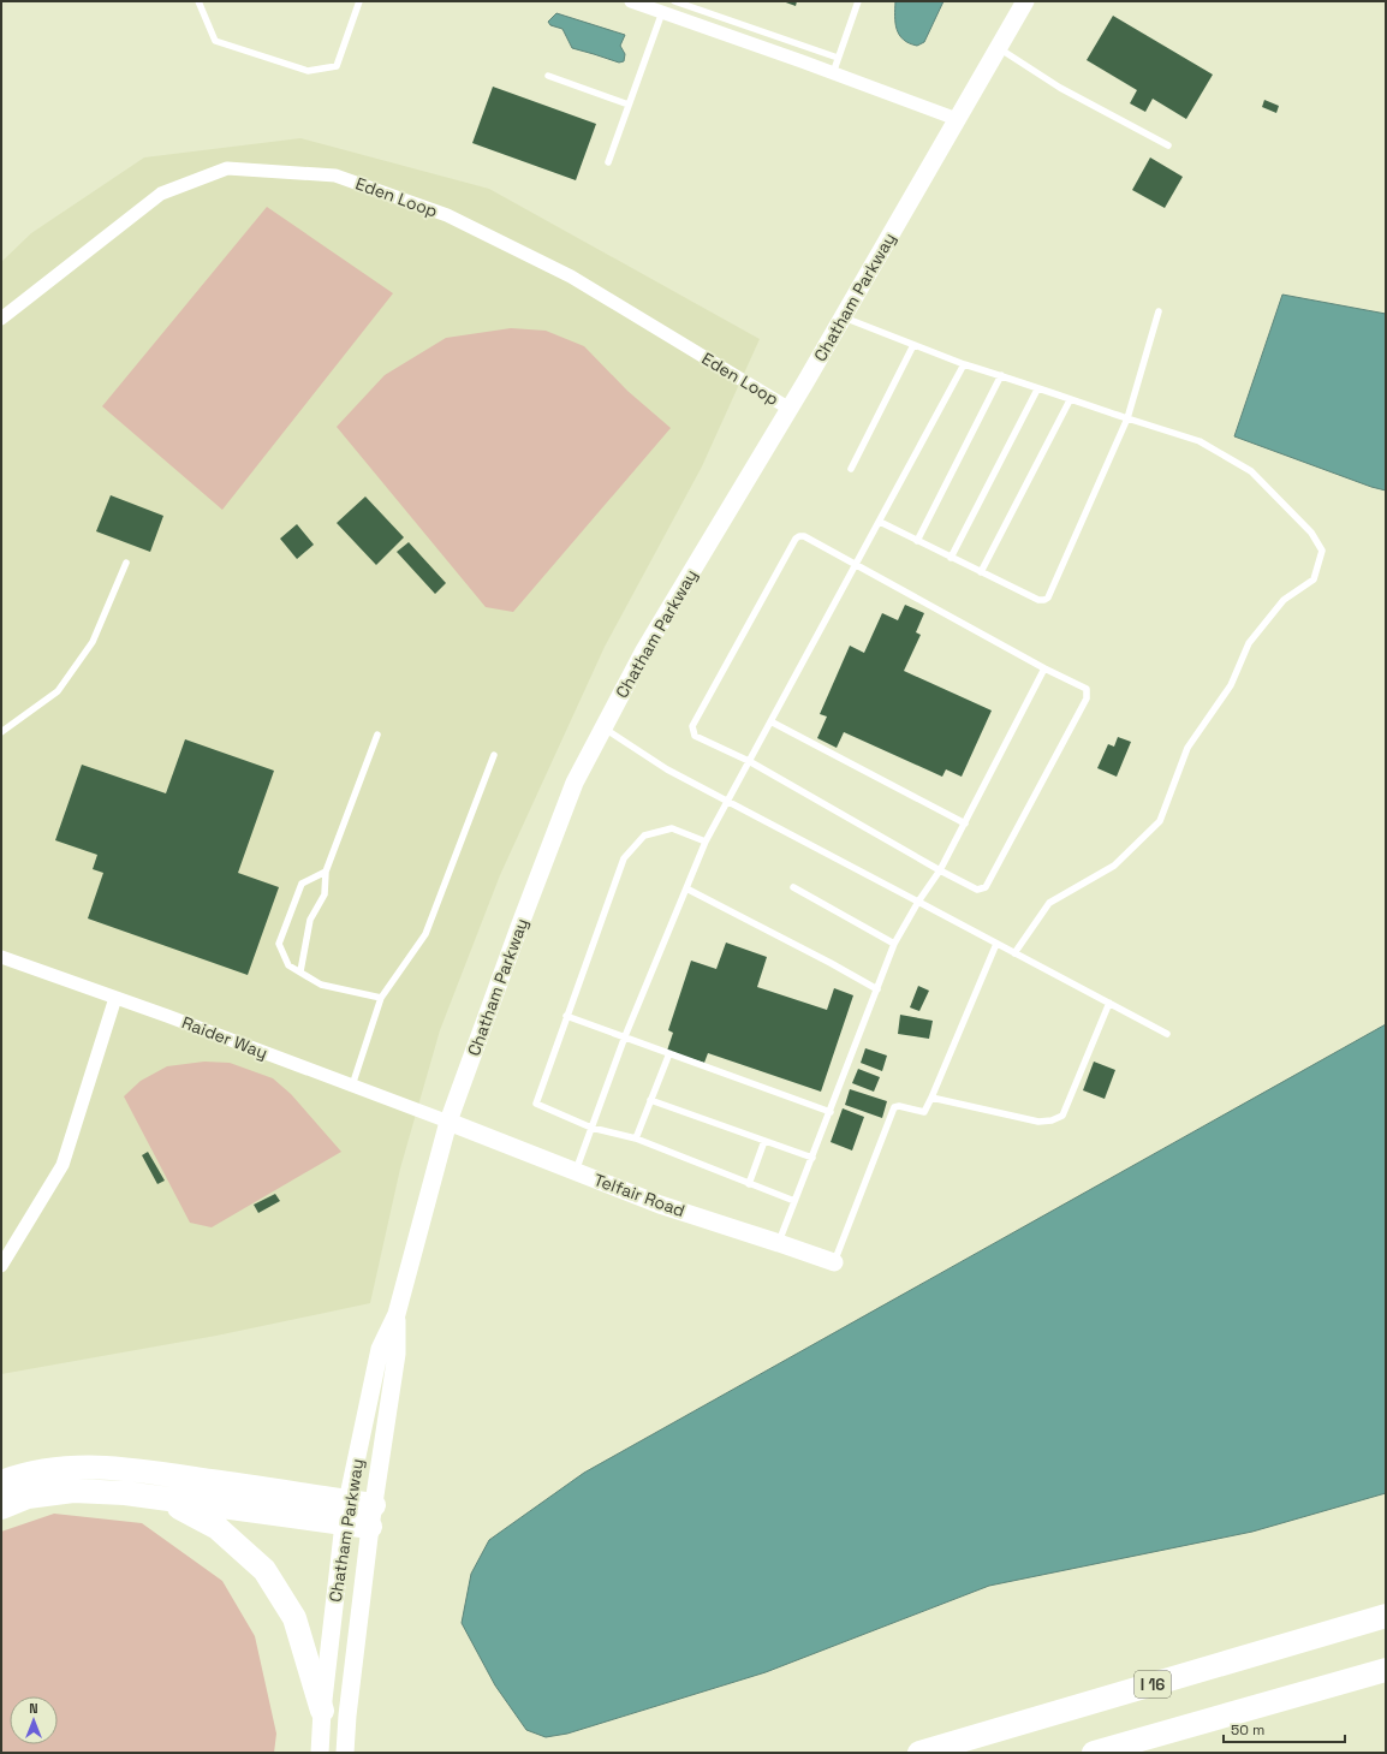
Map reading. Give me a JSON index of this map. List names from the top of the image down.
{
  "streets": {
    "highway": ["I 16"],
    "main road": ["Chatham Parkway", "Telfair Road"],
    "street": ["Eden Loop", "Raider Way"]
  },
  "crossings": [
    ["Eden Loop", "Chatham Parkway"],
    ["Chatham Parkway", "Raider Way"],
    ["Chatham Parkway", "Telfair Road"],
    ["Raider Way", "Telfair Road"]
  ],
  "scale_bar": "50 m",
  "north": "top"
}
